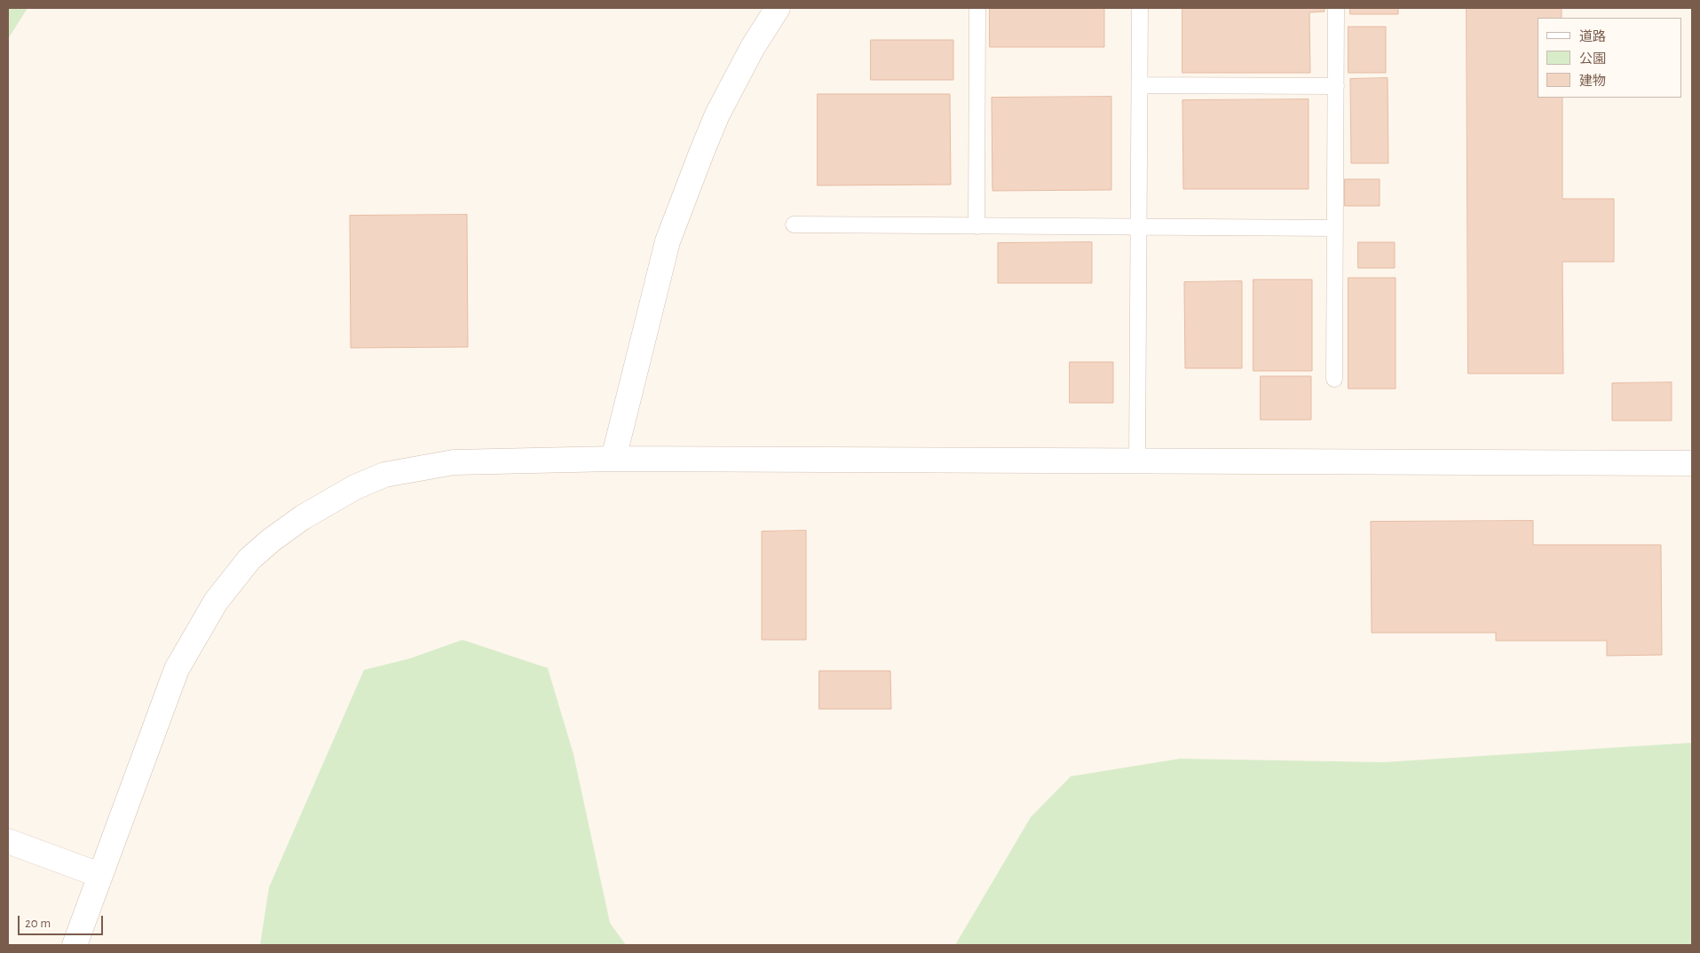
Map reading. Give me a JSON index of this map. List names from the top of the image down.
{
  "legend": ["道路", "公園", "建物"],
  "scale_bar": "20 m"
}
